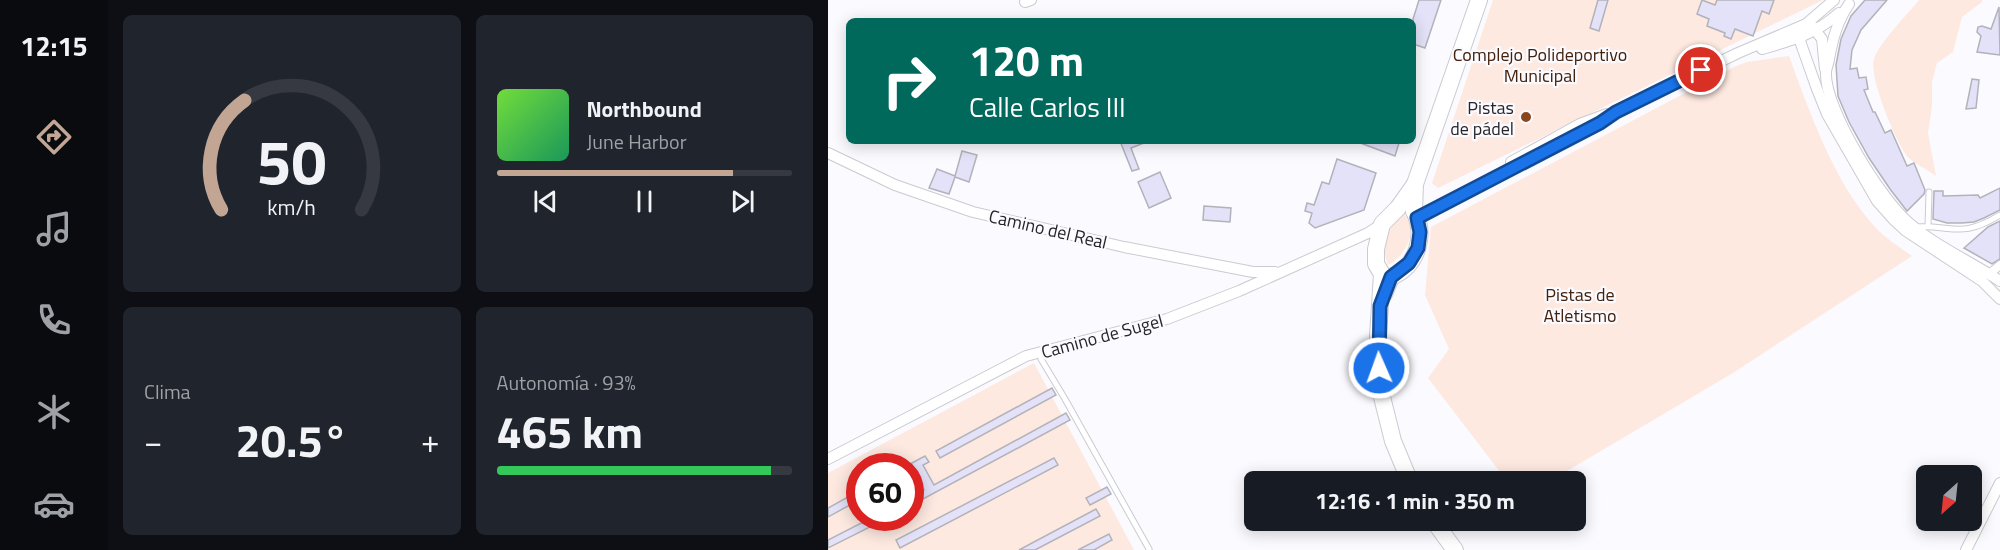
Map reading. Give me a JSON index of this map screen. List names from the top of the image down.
{
  "streets": {
    "street": ["Camino del Real", "Camino de Sugel"]
  },
  "crossings": [
    ["Camino del Real", "Camino de Sugel"]
  ],
  "parks": ["Complejo Polideportivo Municipal", "Pistas de Atletismo"],
  "places": ["Pistas de pádel"],
  "north": "bottom left",
  "page": {
    "tabs": "12:15",
    "turn": ["120 m", "Calle Carlos III"],
    "song": ["Northbound", "June Harbor"],
    "tile": [
      "Clima",
      ["Autonomía · 93%", "465 km"]
    ],
    "heat": ["−", "20.5°", "+"],
    "limit": "60",
    "trip": "12:16 · 1 min · 350 m",
    "gauge": ["50", "km/h"]
  }
}
